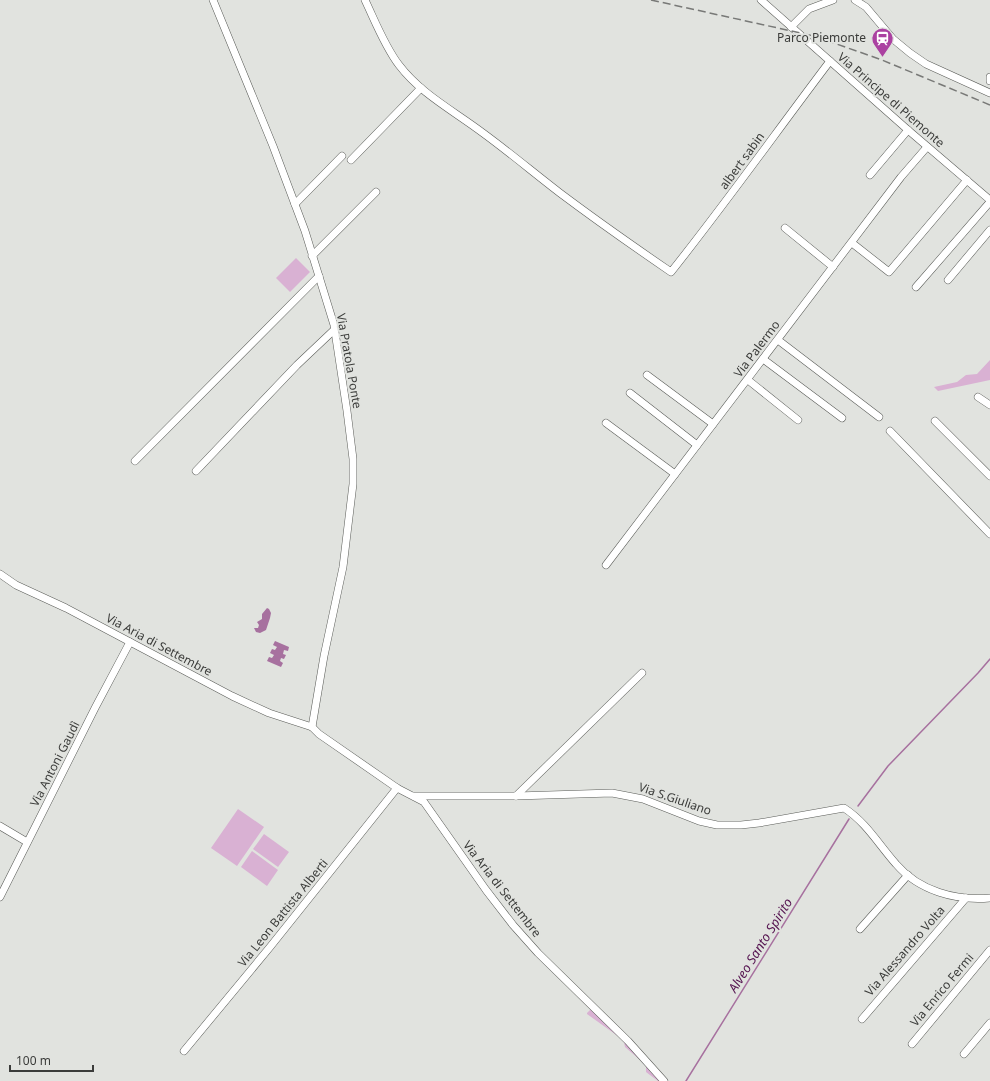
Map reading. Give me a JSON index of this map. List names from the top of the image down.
{
  "streets": {
    "street": [
      "Via Principe di Piemonte",
      "albert sabin",
      "Via Palermo",
      "Via Pratola Ponte",
      "Via Aria di Settembre",
      "Via Antoni Gaudì",
      "Via S.Giuliano",
      "Via Leon Battista Alberti",
      "Via Alessandro Volta",
      "Via Enrico Fermi"
    ]
  },
  "crossings": [
    ["Via Principe di Piemonte", "albert sabin"],
    ["Via Principe di Piemonte", "Via Palermo"],
    ["Via Pratola Ponte", "Via Aria di Settembre"],
    ["Via Aria di Settembre", "Via Antoni Gaudì"],
    ["Via Aria di Settembre", "Via S.Giuliano"],
    ["Via Aria di Settembre", "Via Leon Battista Alberti"],
    ["Via S.Giuliano", "Via Alessandro Volta"]
  ],
  "water": ["Alveo Santo Spirito"],
  "places": {
    "station": ["Parco Piemonte"]
  },
  "scale_bar": "100 m"
}
